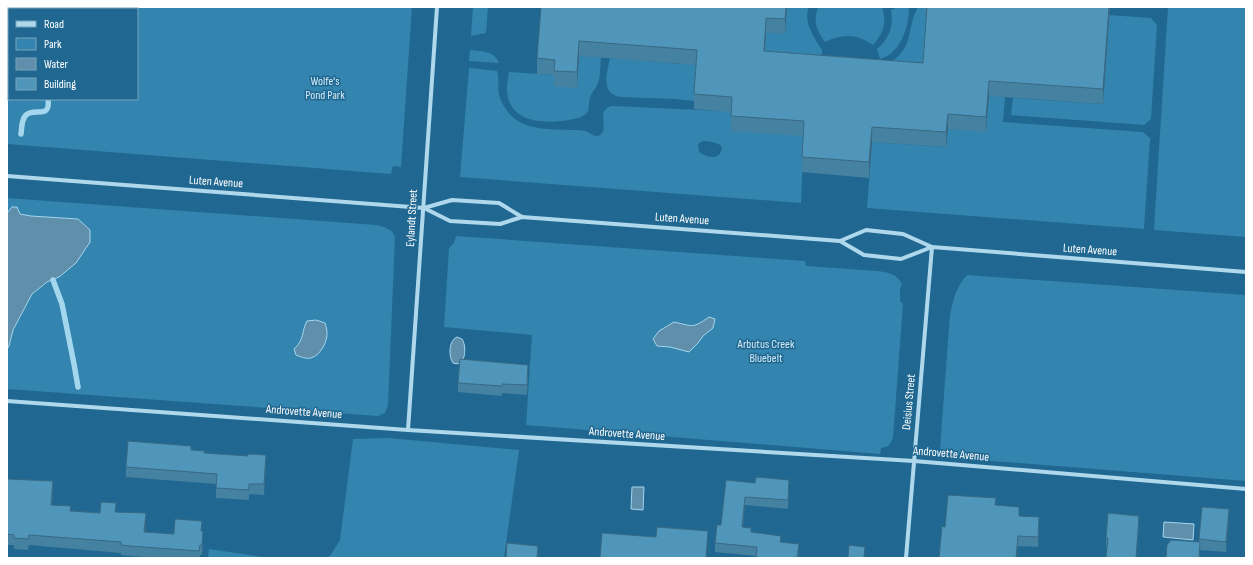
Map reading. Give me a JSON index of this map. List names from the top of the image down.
{
  "streets": {
    "street": [
      "Luten Avenue",
      "Eylandt Street",
      "Deisius Street",
      "Androvette Avenue"
    ]
  },
  "crossings": [
    ["Luten Avenue", "Eylandt Street"],
    ["Luten Avenue", "Deisius Street"],
    ["Eylandt Street", "Androvette Avenue"],
    ["Deisius Street", "Androvette Avenue"]
  ],
  "parks": ["Wolfe's Pond Park", "Arbutus Creek Bluebelt"],
  "legend": [
    "Road",
    "Park",
    "Water",
    "Building"
  ]
}
